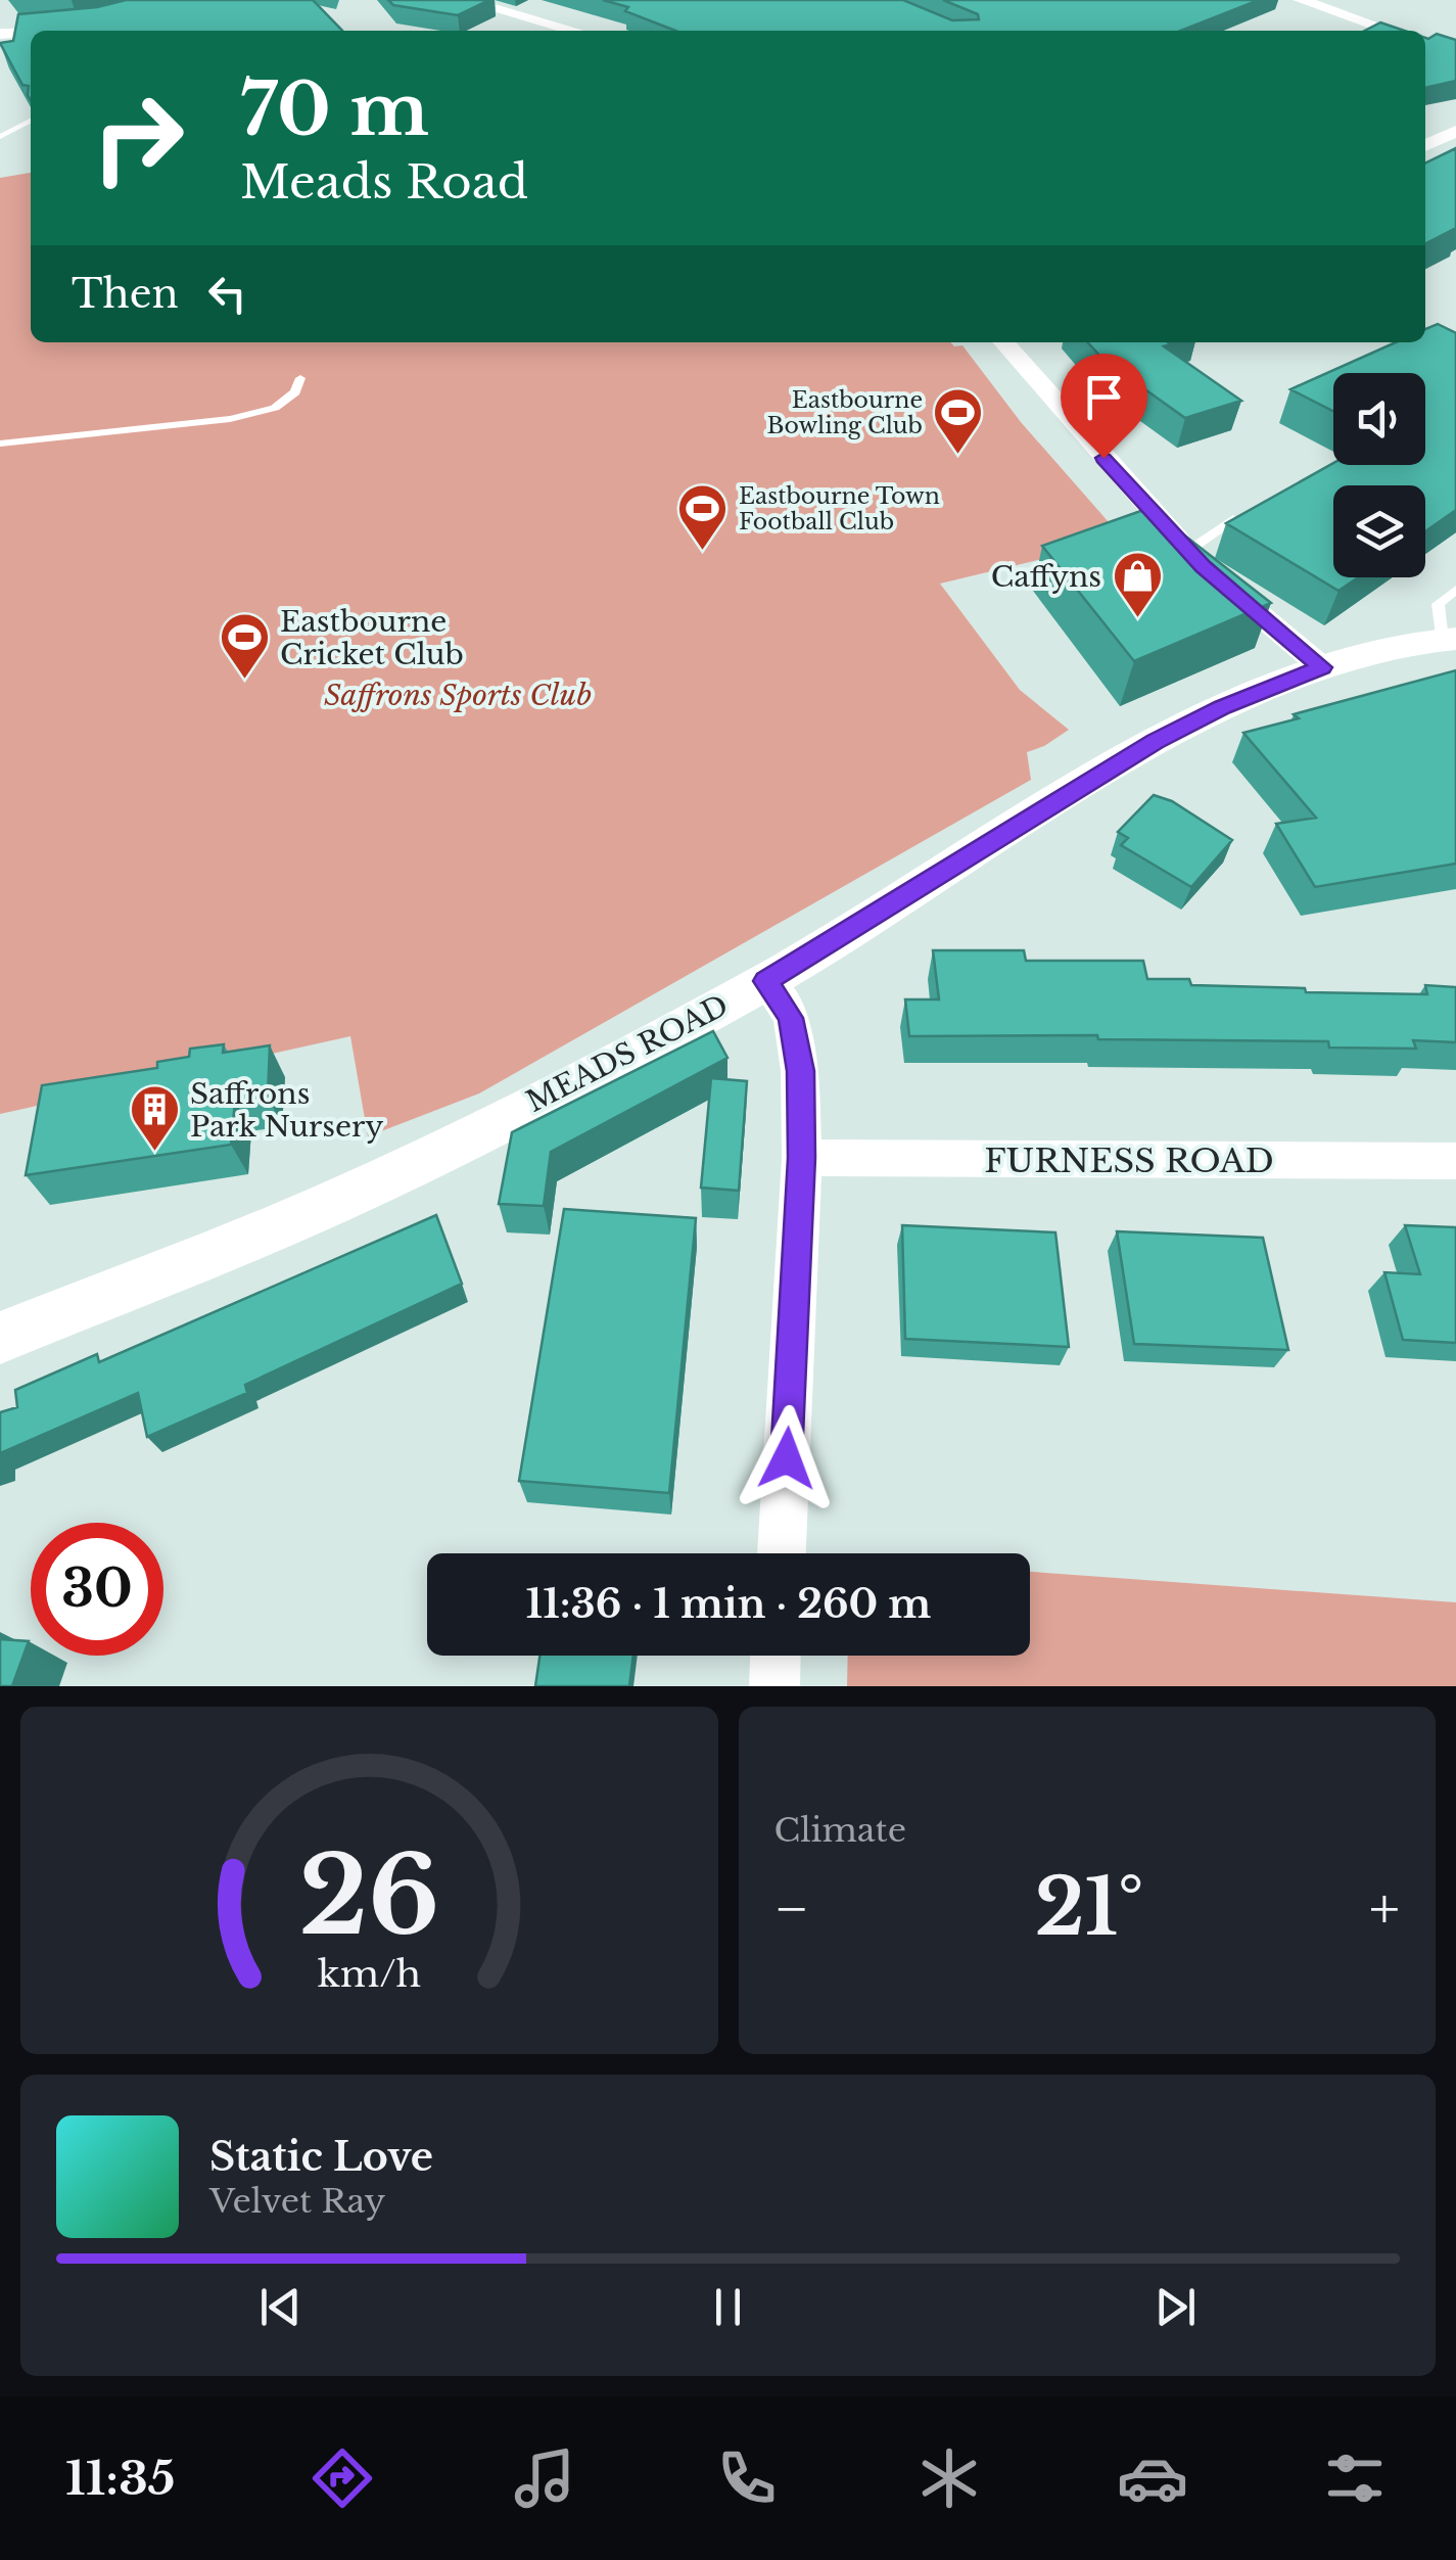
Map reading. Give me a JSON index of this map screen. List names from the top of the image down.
{
  "streets": {
    "street": ["MEADS ROAD", "FURNESS ROAD"]
  },
  "parks": ["Saffrons Sports Club"],
  "places": {
    "sports": ["Eastbourne Bowling Club", "Eastbourne Town Football Club", "Eastbourne Cricket Club"],
    "shop": ["Caffyns"],
    "building": ["Saffrons Park Nursery"]
  },
  "page": {
    "turn": ["70 m", "Meads Road"],
    "then": "Then",
    "limit": "30",
    "trip": "11:36 · 1 min · 260 m",
    "tile": "Climate",
    "heat": ["−", "21°", "+"],
    "song": ["Static Love", "Velvet Ray"],
    "tabs": "11:35",
    "gauge": ["26", "km/h"]
  }
}
